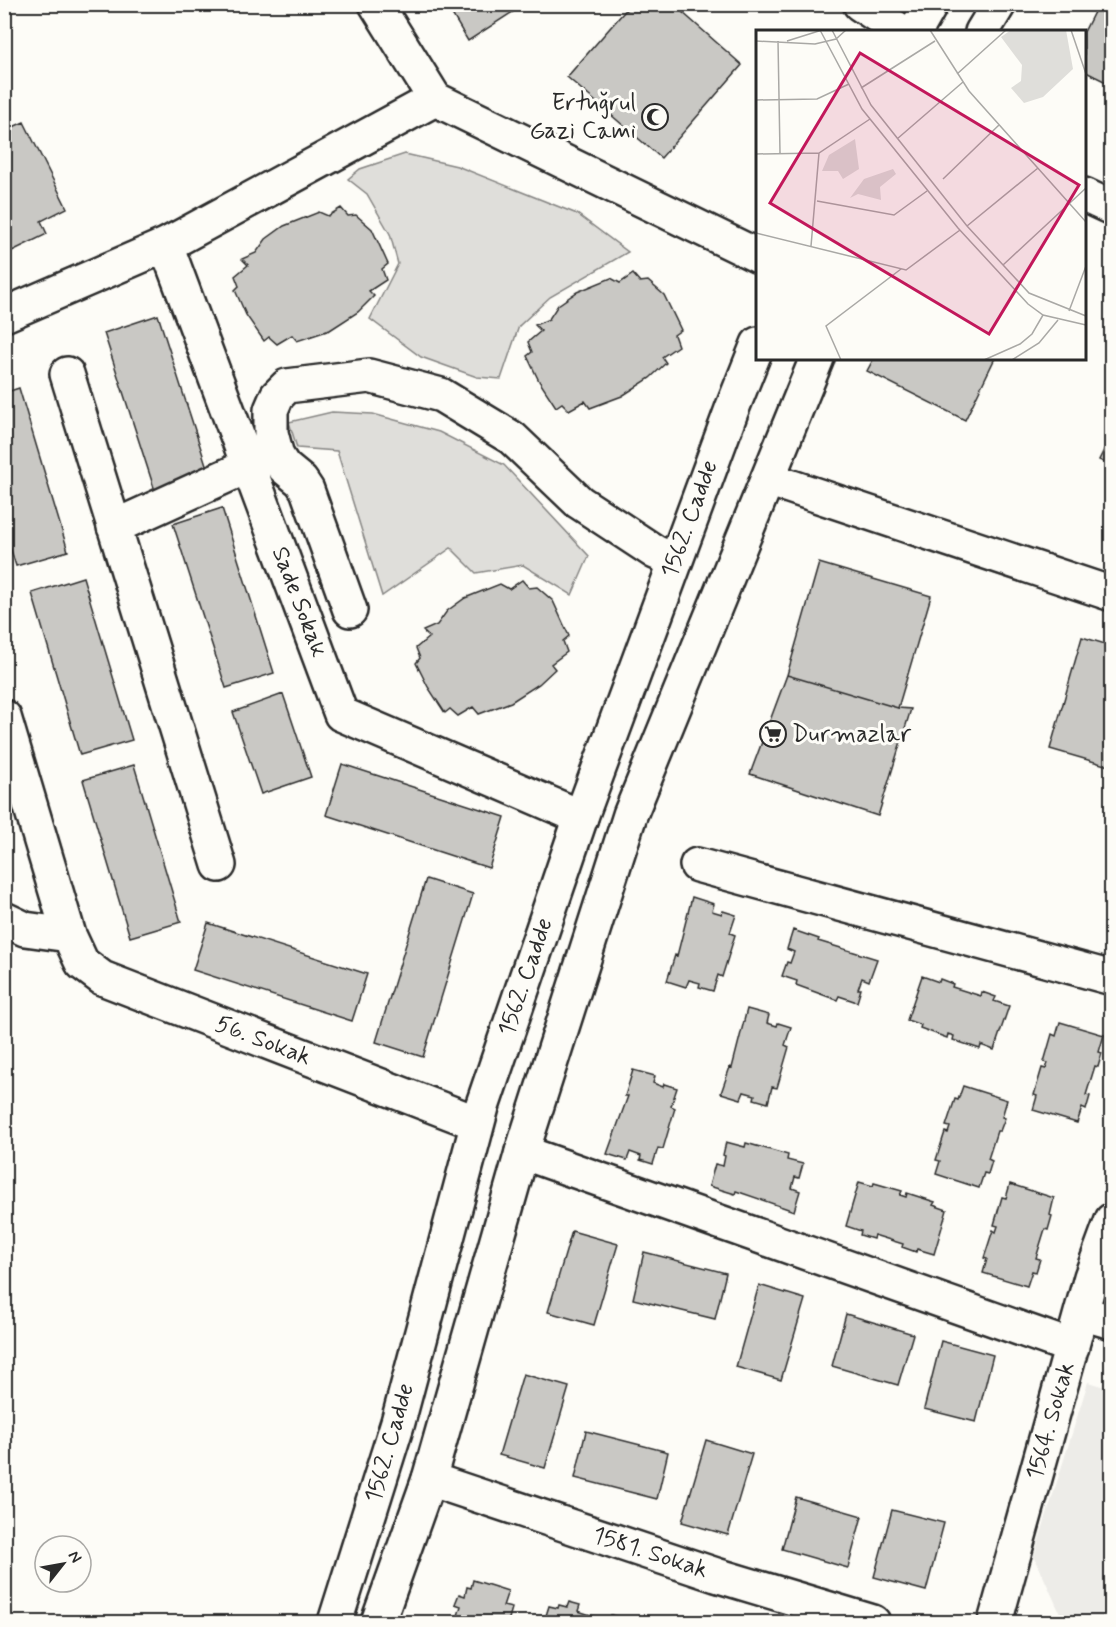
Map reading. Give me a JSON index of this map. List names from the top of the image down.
{
  "streets": {
    "street": [
      "1562. Cadde",
      "Sade Sokak",
      "56. Sokak",
      "1564. Sokak",
      "1581. Sokak"
    ]
  },
  "crossings": [
    ["1562. Cadde", "Sade Sokak"],
    ["1562. Cadde", "56. Sokak"],
    ["1562. Cadde", "1581. Sokak"]
  ],
  "places": {
    "mosque": ["Ertuğrul Gazi Cami"],
    "supermarket": ["Durmazlar"]
  },
  "north": "top right"
}
